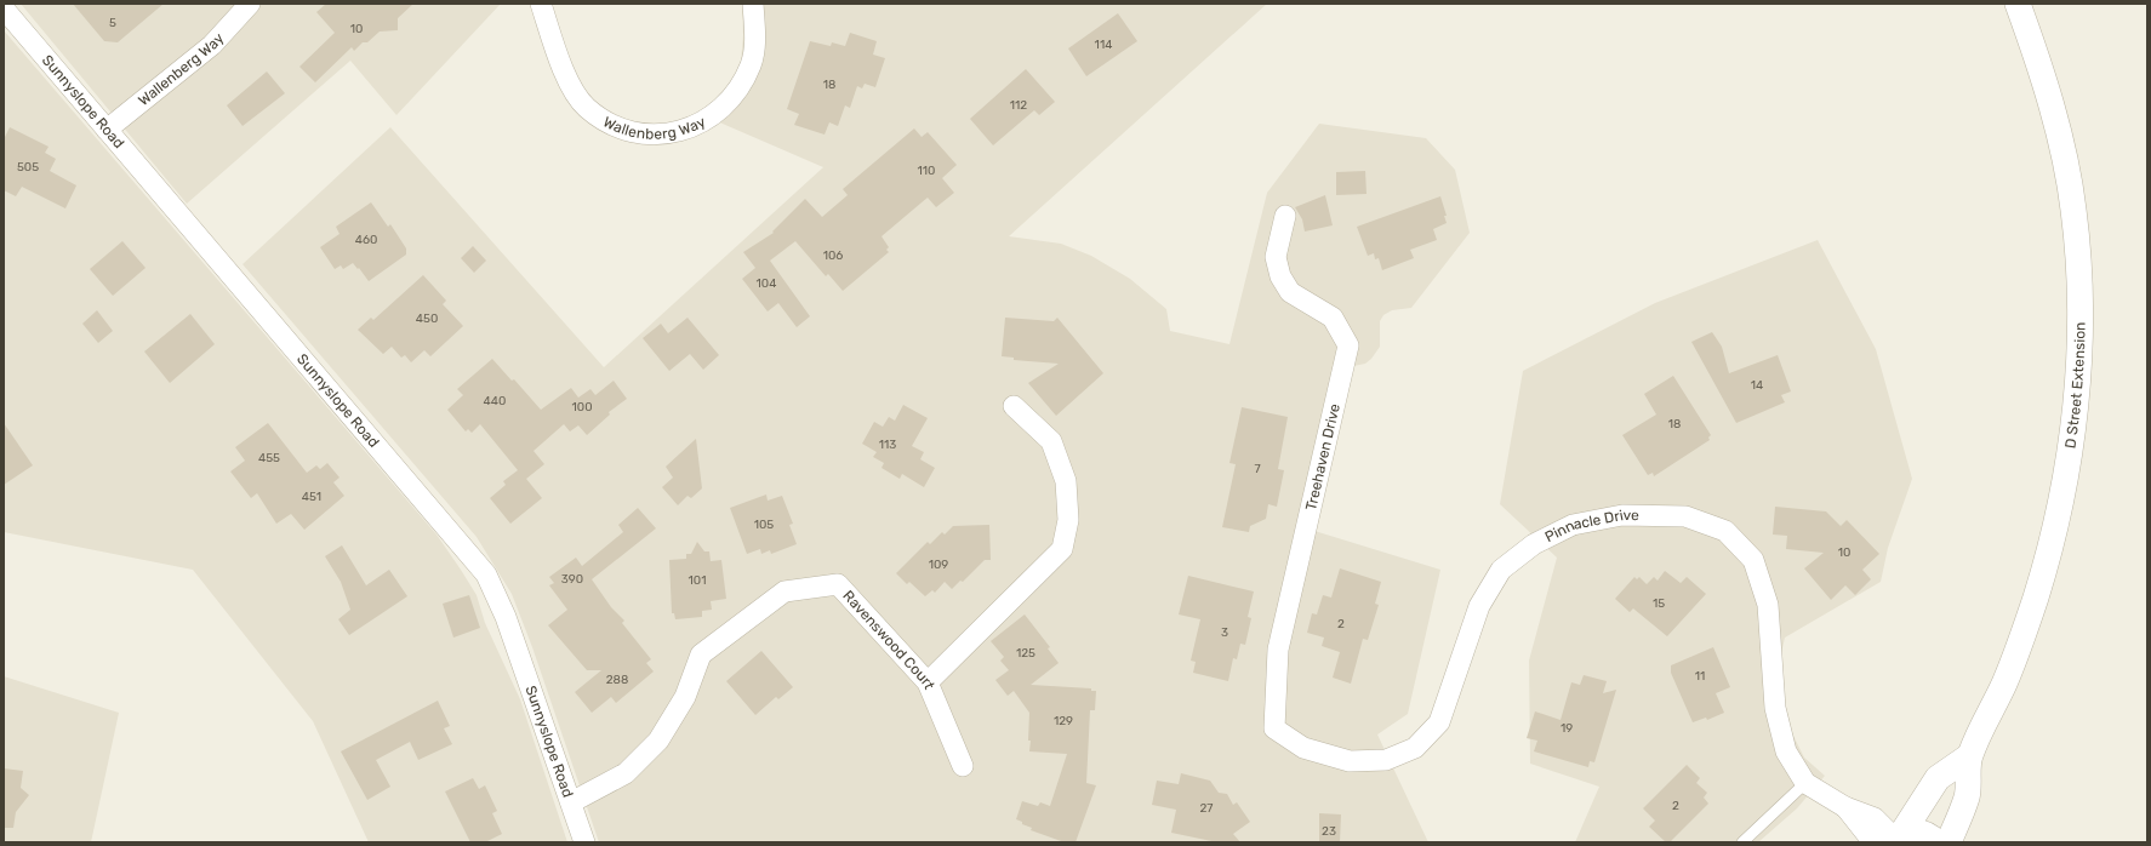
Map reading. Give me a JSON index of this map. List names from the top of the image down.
{
  "streets": {
    "street": [
      "Wallenberg Way",
      "Sunnyslope Road",
      "D Street Extension",
      "Treehaven Drive",
      "Pinnacle Drive",
      "Ravenswood Court"
    ]
  },
  "crossings": [
    ["Wallenberg Way", "Sunnyslope Road"],
    ["Sunnyslope Road", "Ravenswood Court"],
    ["D Street Extension", "Pinnacle Drive"],
    ["Treehaven Drive", "Pinnacle Drive"]
  ],
  "house_numbers": [
    "5",
    "10",
    "114",
    "18",
    "112",
    "505",
    "110",
    "460",
    "106",
    "104",
    "450",
    "14",
    "440",
    "100",
    "18",
    "113",
    "455",
    "7",
    "451",
    "105",
    "10",
    "109",
    "390",
    "101",
    "15",
    "2",
    "3",
    "125",
    "11",
    "288",
    "129",
    "19",
    "2",
    "27",
    "23"
  ]
}
